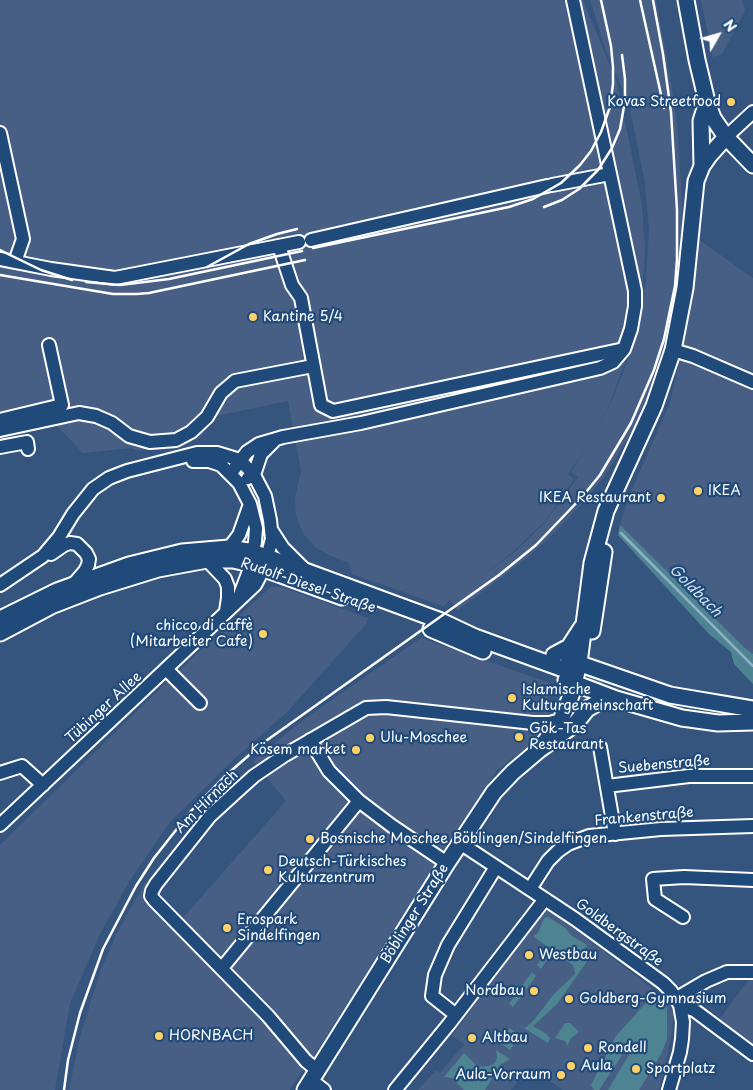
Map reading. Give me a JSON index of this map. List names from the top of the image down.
{
  "streets": {
    "main road": ["Rudolf-Diesel-Straße", "Böblinger Straße"],
    "street": [
      "Tübinger Allee",
      "Suebenstraße",
      "Am Hirnach",
      "Frankenstraße",
      "Goldbergstraße"
    ]
  },
  "crossings": [
    ["Rudolf-Diesel-Straße", "Tübinger Allee"],
    ["Rudolf-Diesel-Straße", "Böblinger Straße"],
    ["Am Hirnach", "Böblinger Straße"],
    ["Frankenstraße", "Goldbergstraße"],
    ["Böblinger Straße", "Goldbergstraße"]
  ],
  "water": ["Goldbach"],
  "places": [
    "Kovas Streetfood",
    "Kantine 5/4",
    "IKEA",
    "IKEA Restaurant",
    "chicco di caffè (Mitarbeiter Cafe)",
    "Islamische Kulturgemeinschaft",
    "Gök-Tas Restaurant",
    "Ulu-Moschee",
    "Kösem market",
    "Bosnische Moschee Böblingen/Sindelfingen",
    "Deutsch-Türkisches Kulturzentrum",
    "Erospark Sindelfingen",
    "Westbau",
    "Nordbau",
    "Goldberg-Gymnasium",
    "HORNBACH",
    "Altbau",
    "Rondell",
    "Aula",
    "Sportplatz",
    "Aula-Vorraum"
  ],
  "north": "top right"
}
